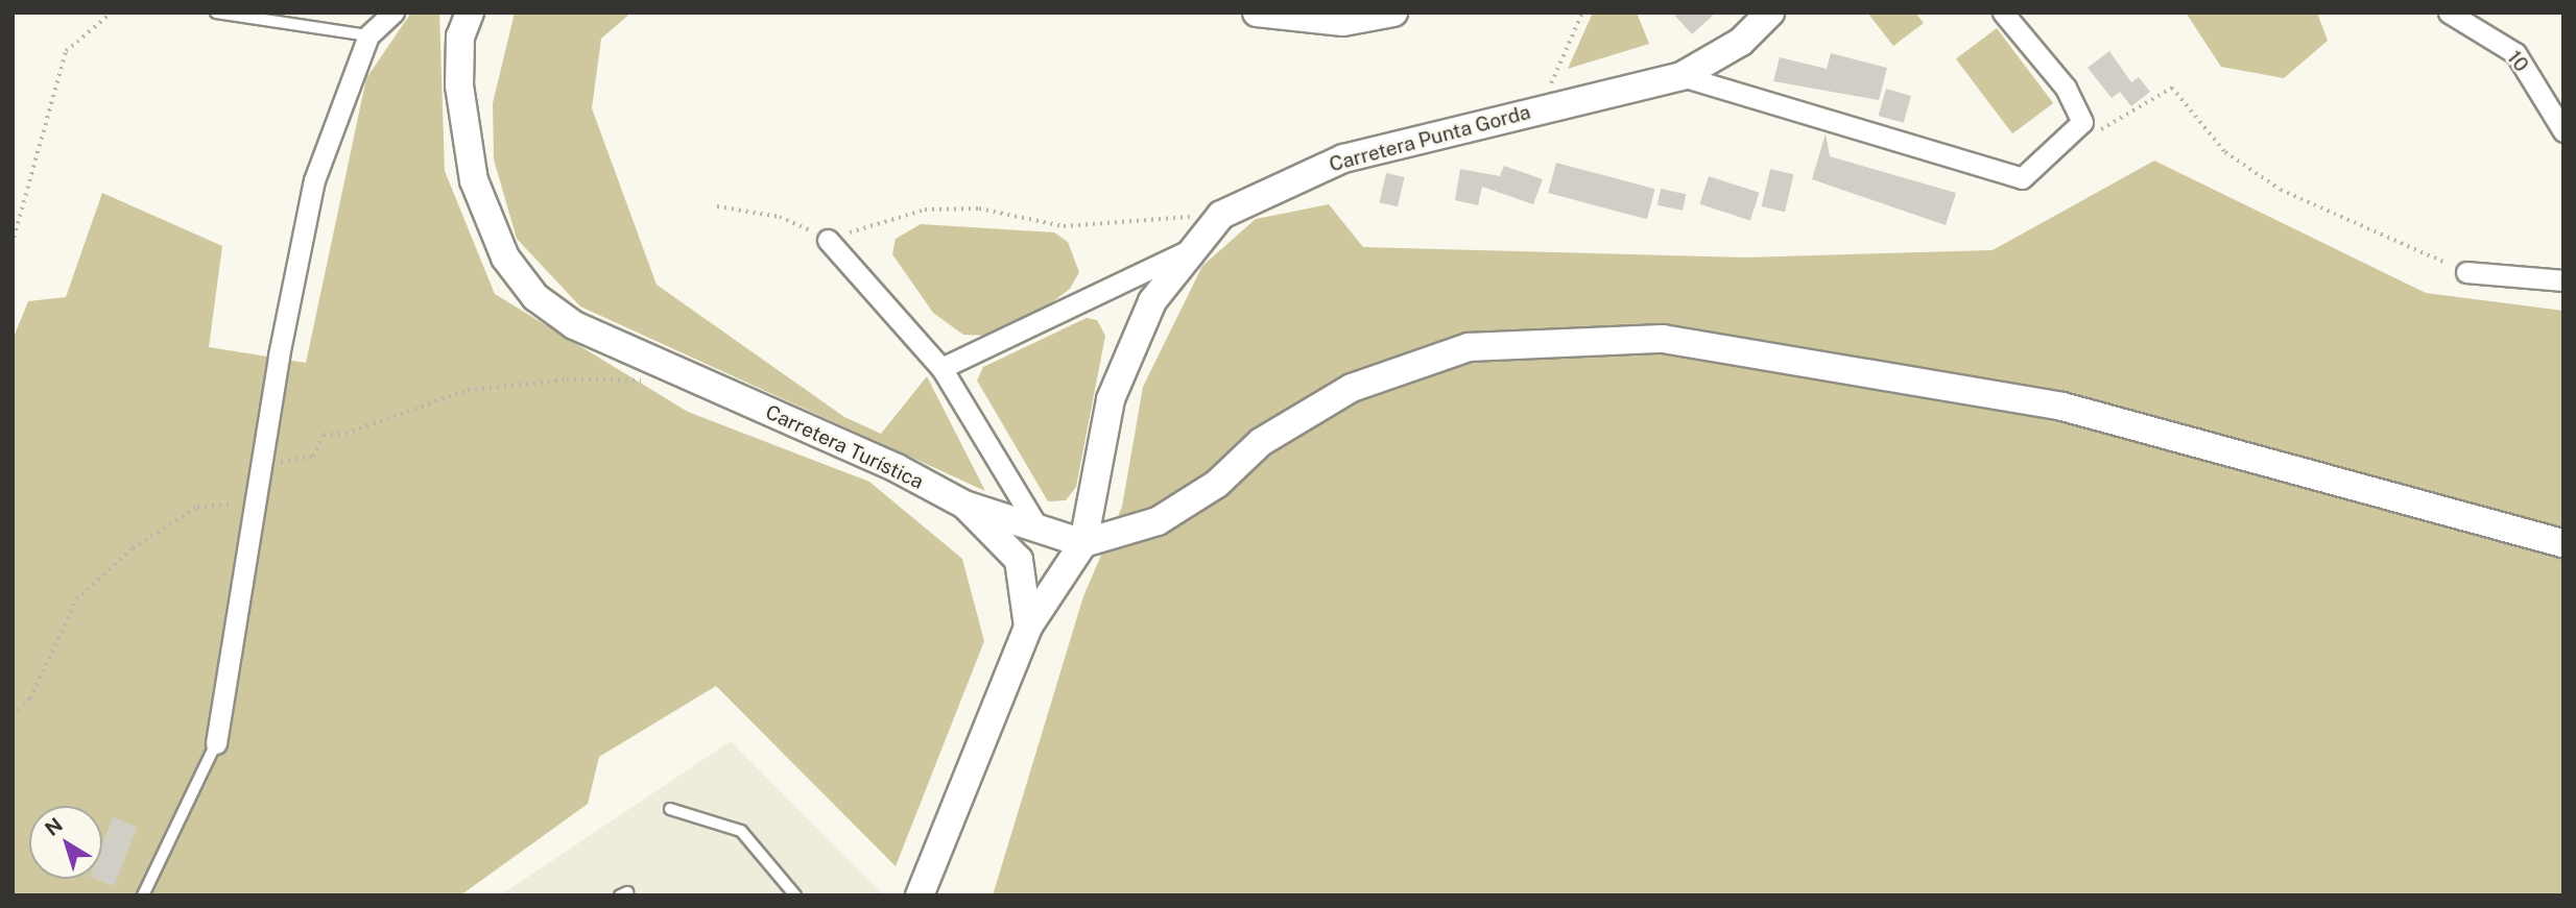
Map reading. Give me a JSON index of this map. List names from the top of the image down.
{
  "streets": {
    "main road": ["Carretera Punta Gorda", "Carretera Turística"],
    "street": ["10"]
  },
  "crossings": [
    ["Carretera Punta Gorda", "Carretera Turística"]
  ],
  "north": "top left"
}
